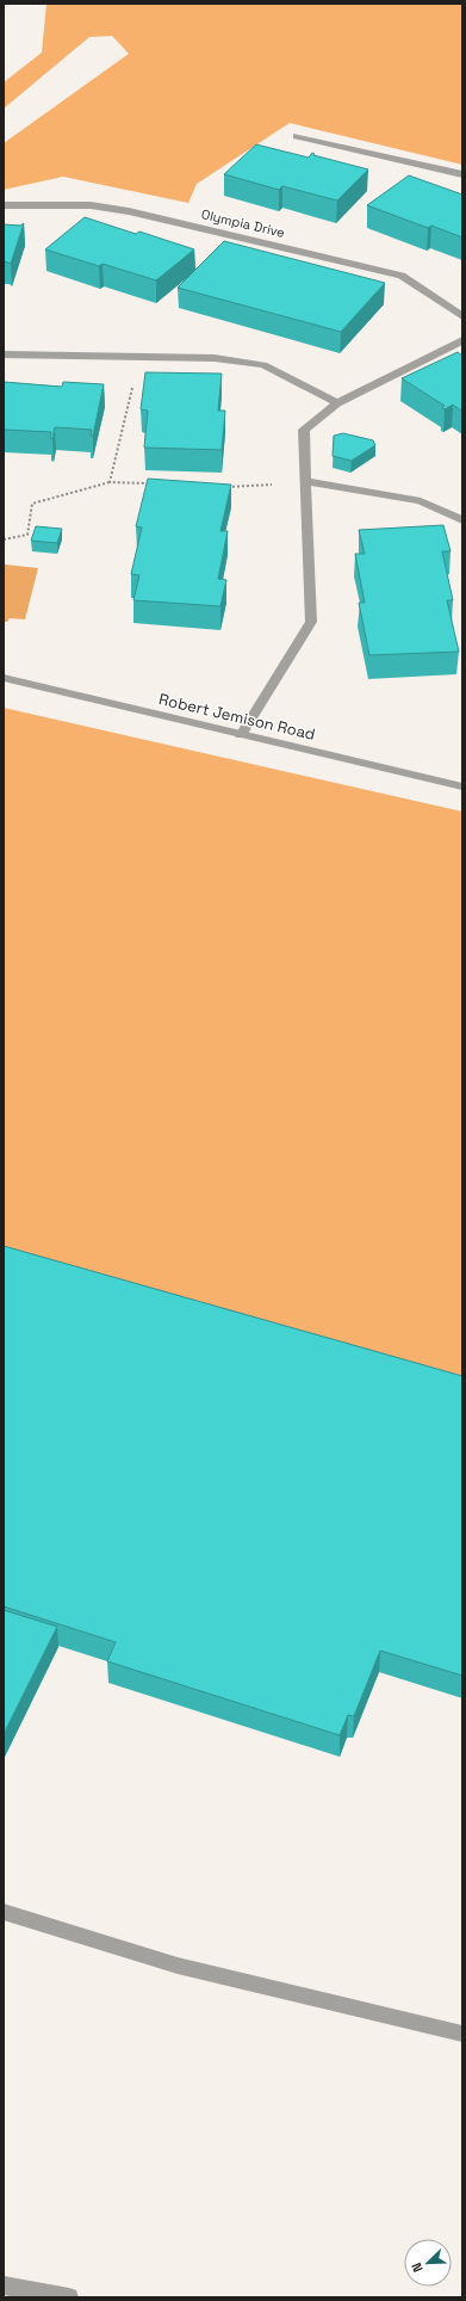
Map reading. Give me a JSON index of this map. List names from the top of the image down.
{
  "streets": {
    "street": ["Olympia Drive", "Robert Jemison Road"]
  },
  "north": "bottom left"
}
